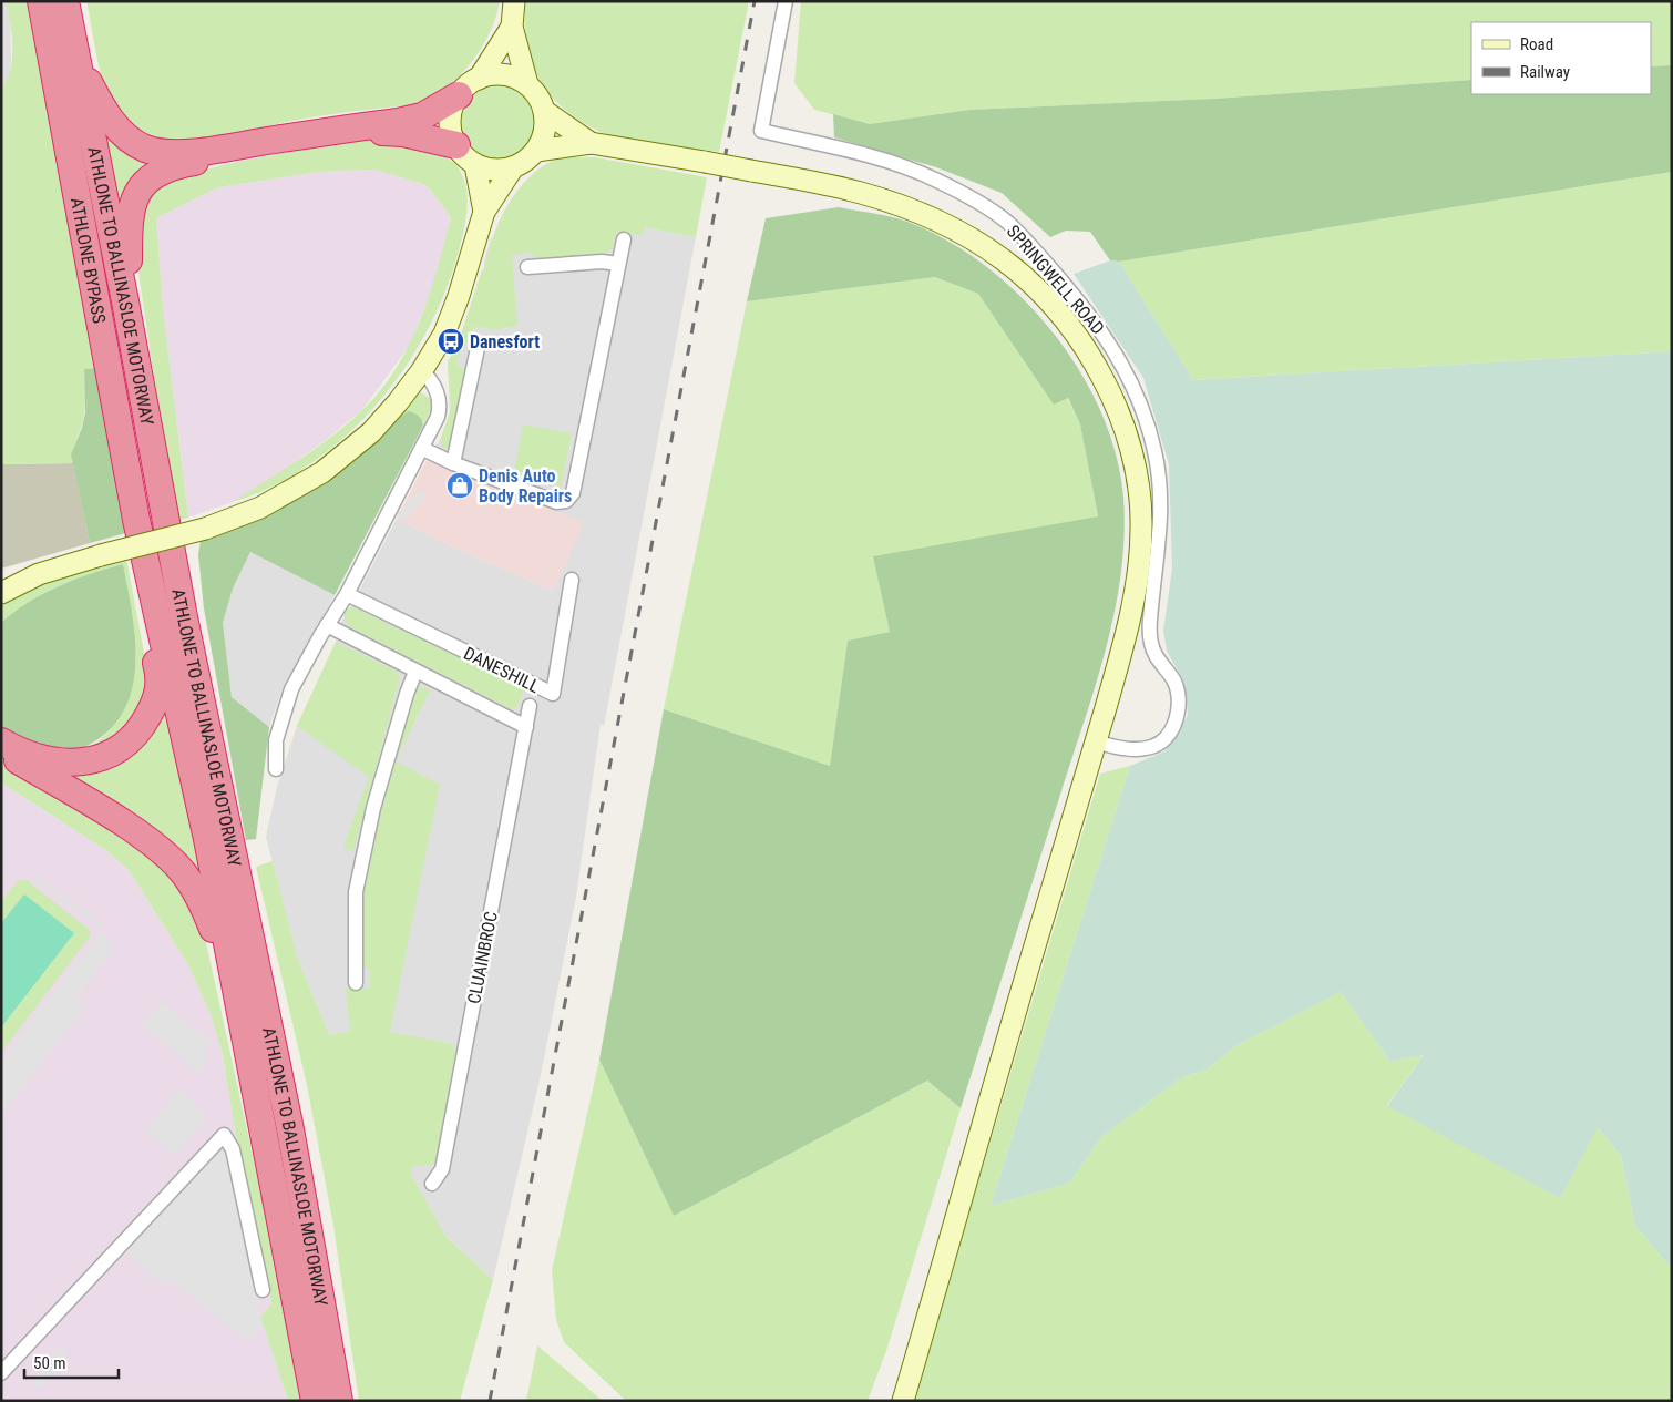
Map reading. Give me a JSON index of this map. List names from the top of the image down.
{
  "streets": {
    "highway": ["ATHLONE BYPASS", "ATHLONE TO BALLINASLOE MOTORWAY"],
    "street": ["SPRINGWELL ROAD", "DANESHILL", "CLUAINBROC"]
  },
  "crossings": [
    ["ATHLONE BYPASS", "ATHLONE TO BALLINASLOE MOTORWAY"]
  ],
  "places": {
    "bus stop": ["Danesfort"],
    "shop": ["Denis Auto Body Repairs"]
  },
  "legend": ["Road", "Railway"],
  "scale_bar": "50 m"
}
